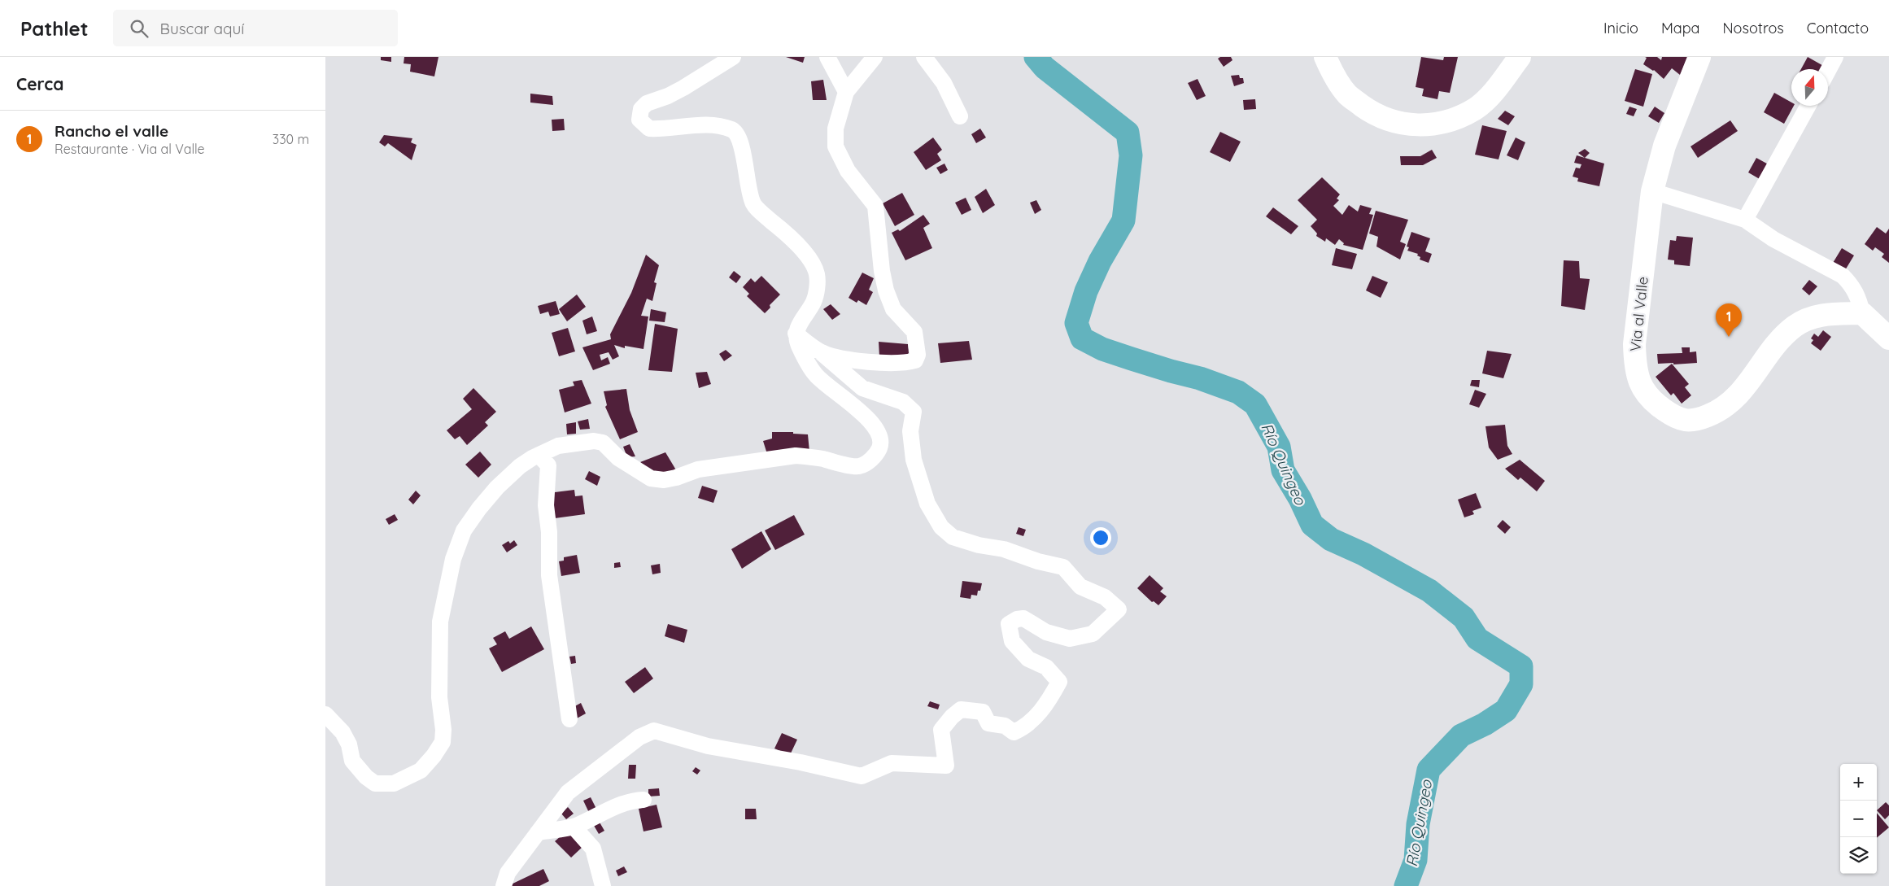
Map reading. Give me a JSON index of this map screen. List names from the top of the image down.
{
  "streets": {
    "main road": ["Via al Valle"]
  },
  "water": ["Río Quingeo"],
  "north": "top",
  "page": {
    "header": "Pathlet",
    "search": "Buscar aquí",
    "nav": [
      "Inicio",
      "Mapa",
      "Nosotros",
      "Contacto"
    ],
    "heading": "Cerca",
    "list": [
      {
        "mark": "1",
        "name": "Rancho el valle",
        "note": "Restaurante · Via al Valle",
        "value": "330 m"
      }
    ],
    "pins": "1",
    "map_buttons": ["+", "−"]
  }
}
